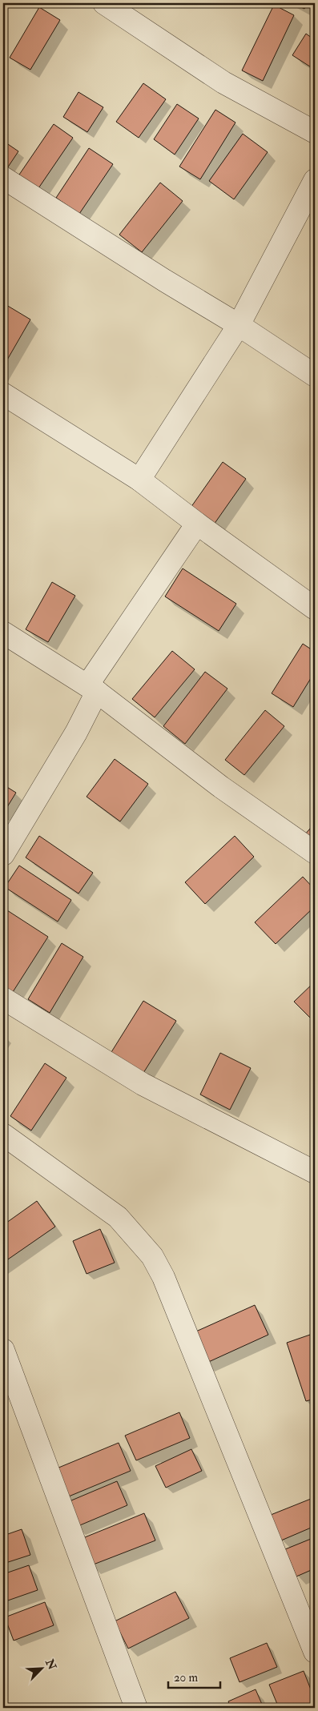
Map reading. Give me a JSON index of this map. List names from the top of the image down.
{
  "scale_bar": "20 m",
  "north": "top right"
}
